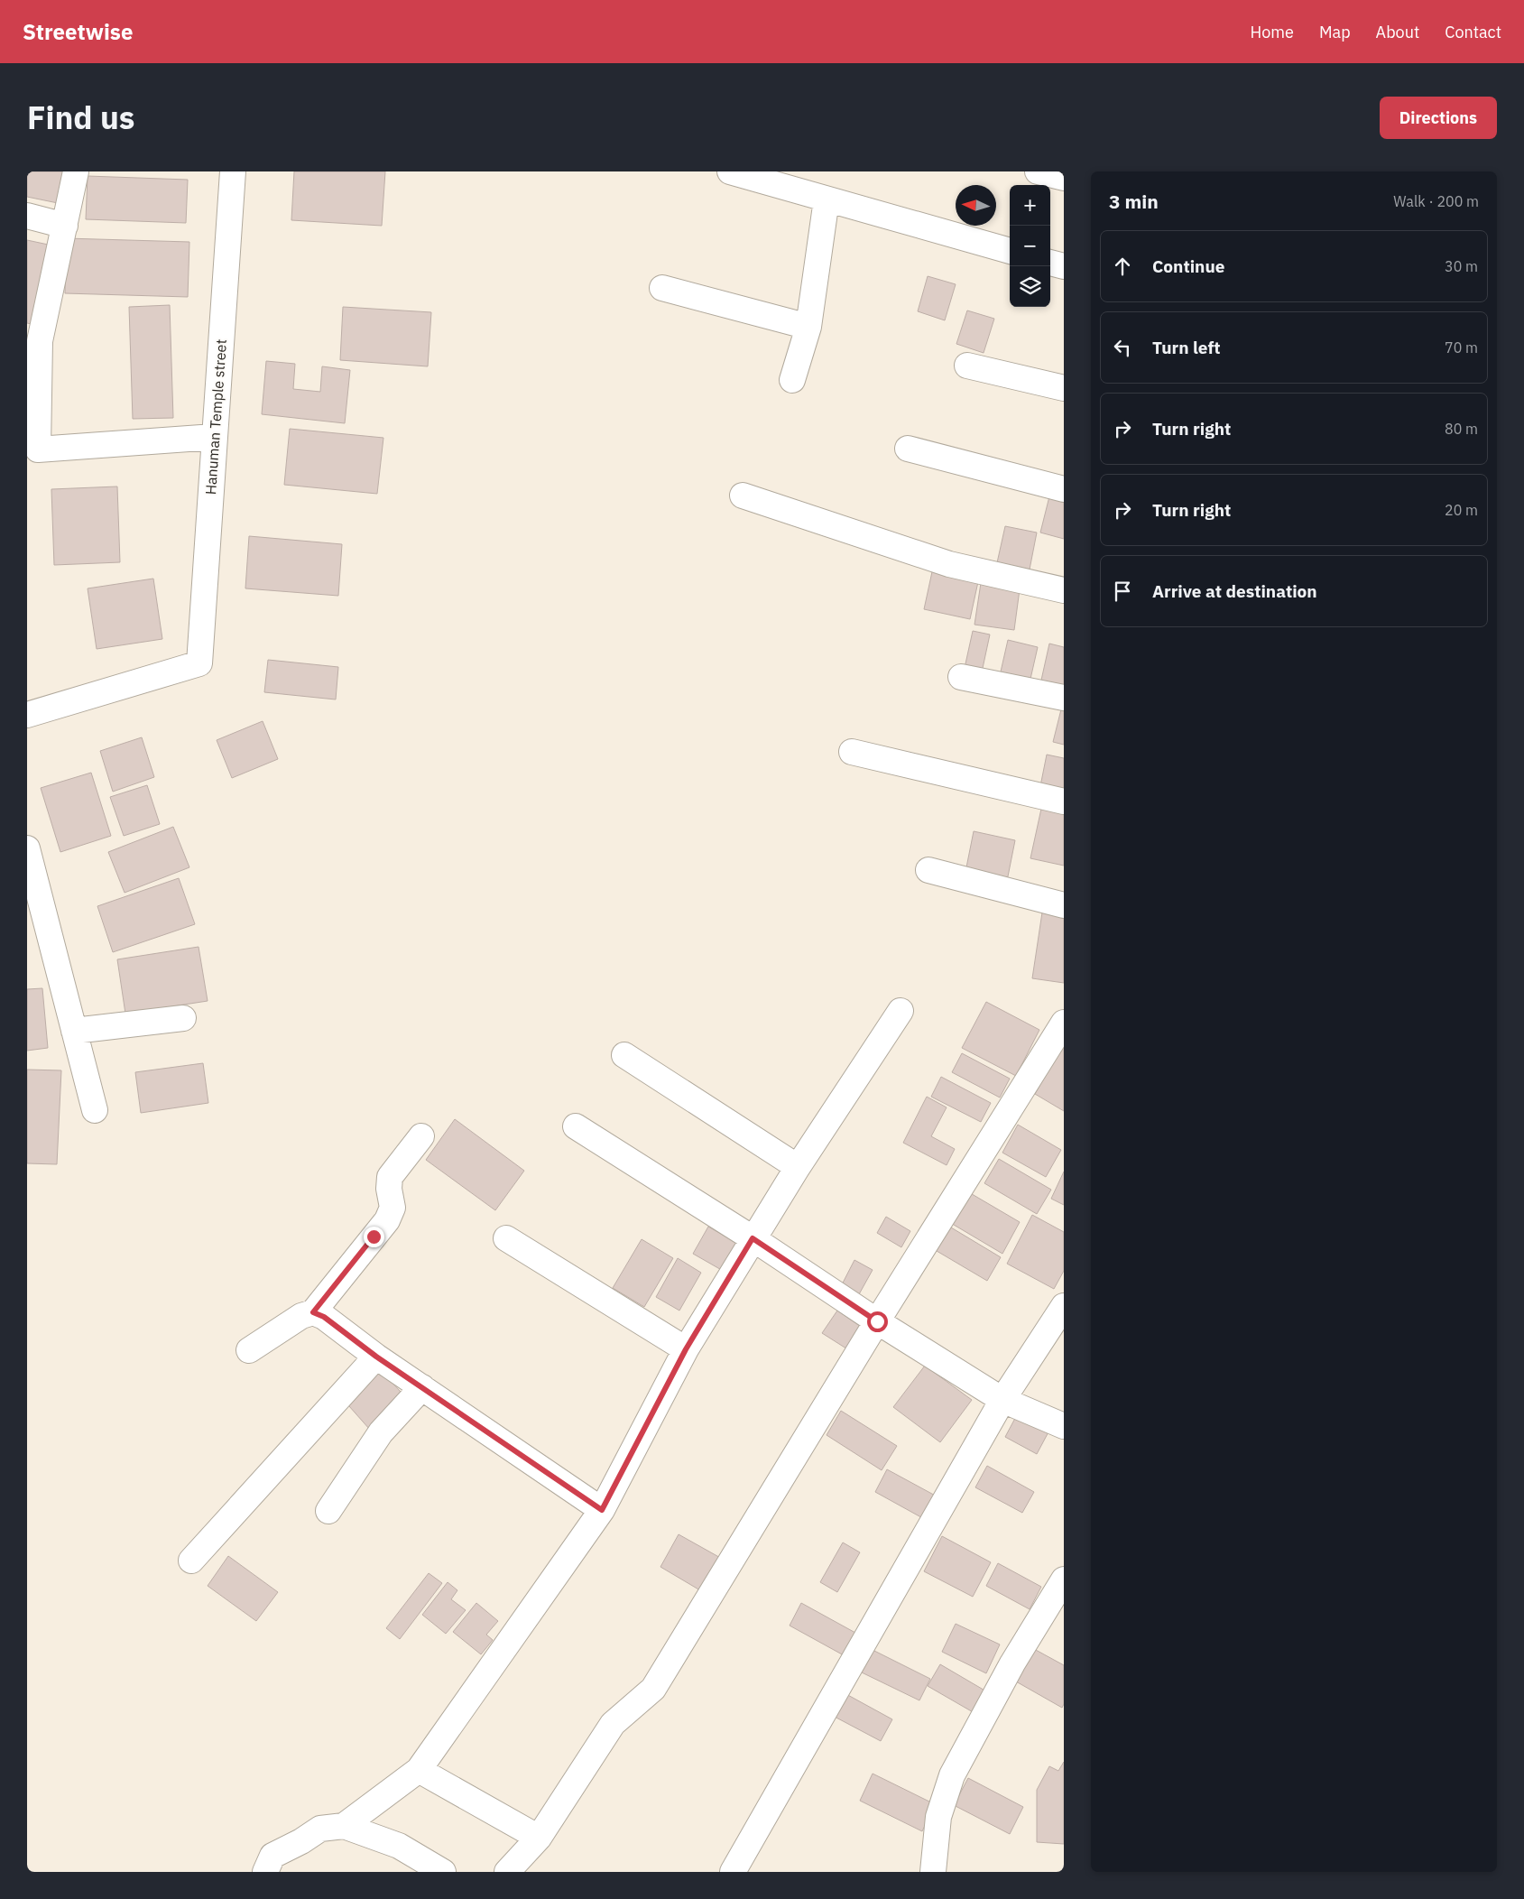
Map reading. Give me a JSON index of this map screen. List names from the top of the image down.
{
  "streets": {
    "street": ["Hanuman Temple street"]
  },
  "north": "left",
  "page": {
    "header": "Streetwise",
    "nav": [
      "Home",
      "Map",
      "About",
      "Contact"
    ],
    "title": "Find us",
    "buttons": "Directions",
    "heading": ["3 min", "Walk · 200 m"],
    "map_buttons": ["+", "−"],
    "list": [
      ["Continue", "30 m"],
      ["Turn left", "70 m"],
      ["Turn right", "80 m"],
      ["Turn right", "20 m"],
      "Arrive at destination"
    ]
  }
}
